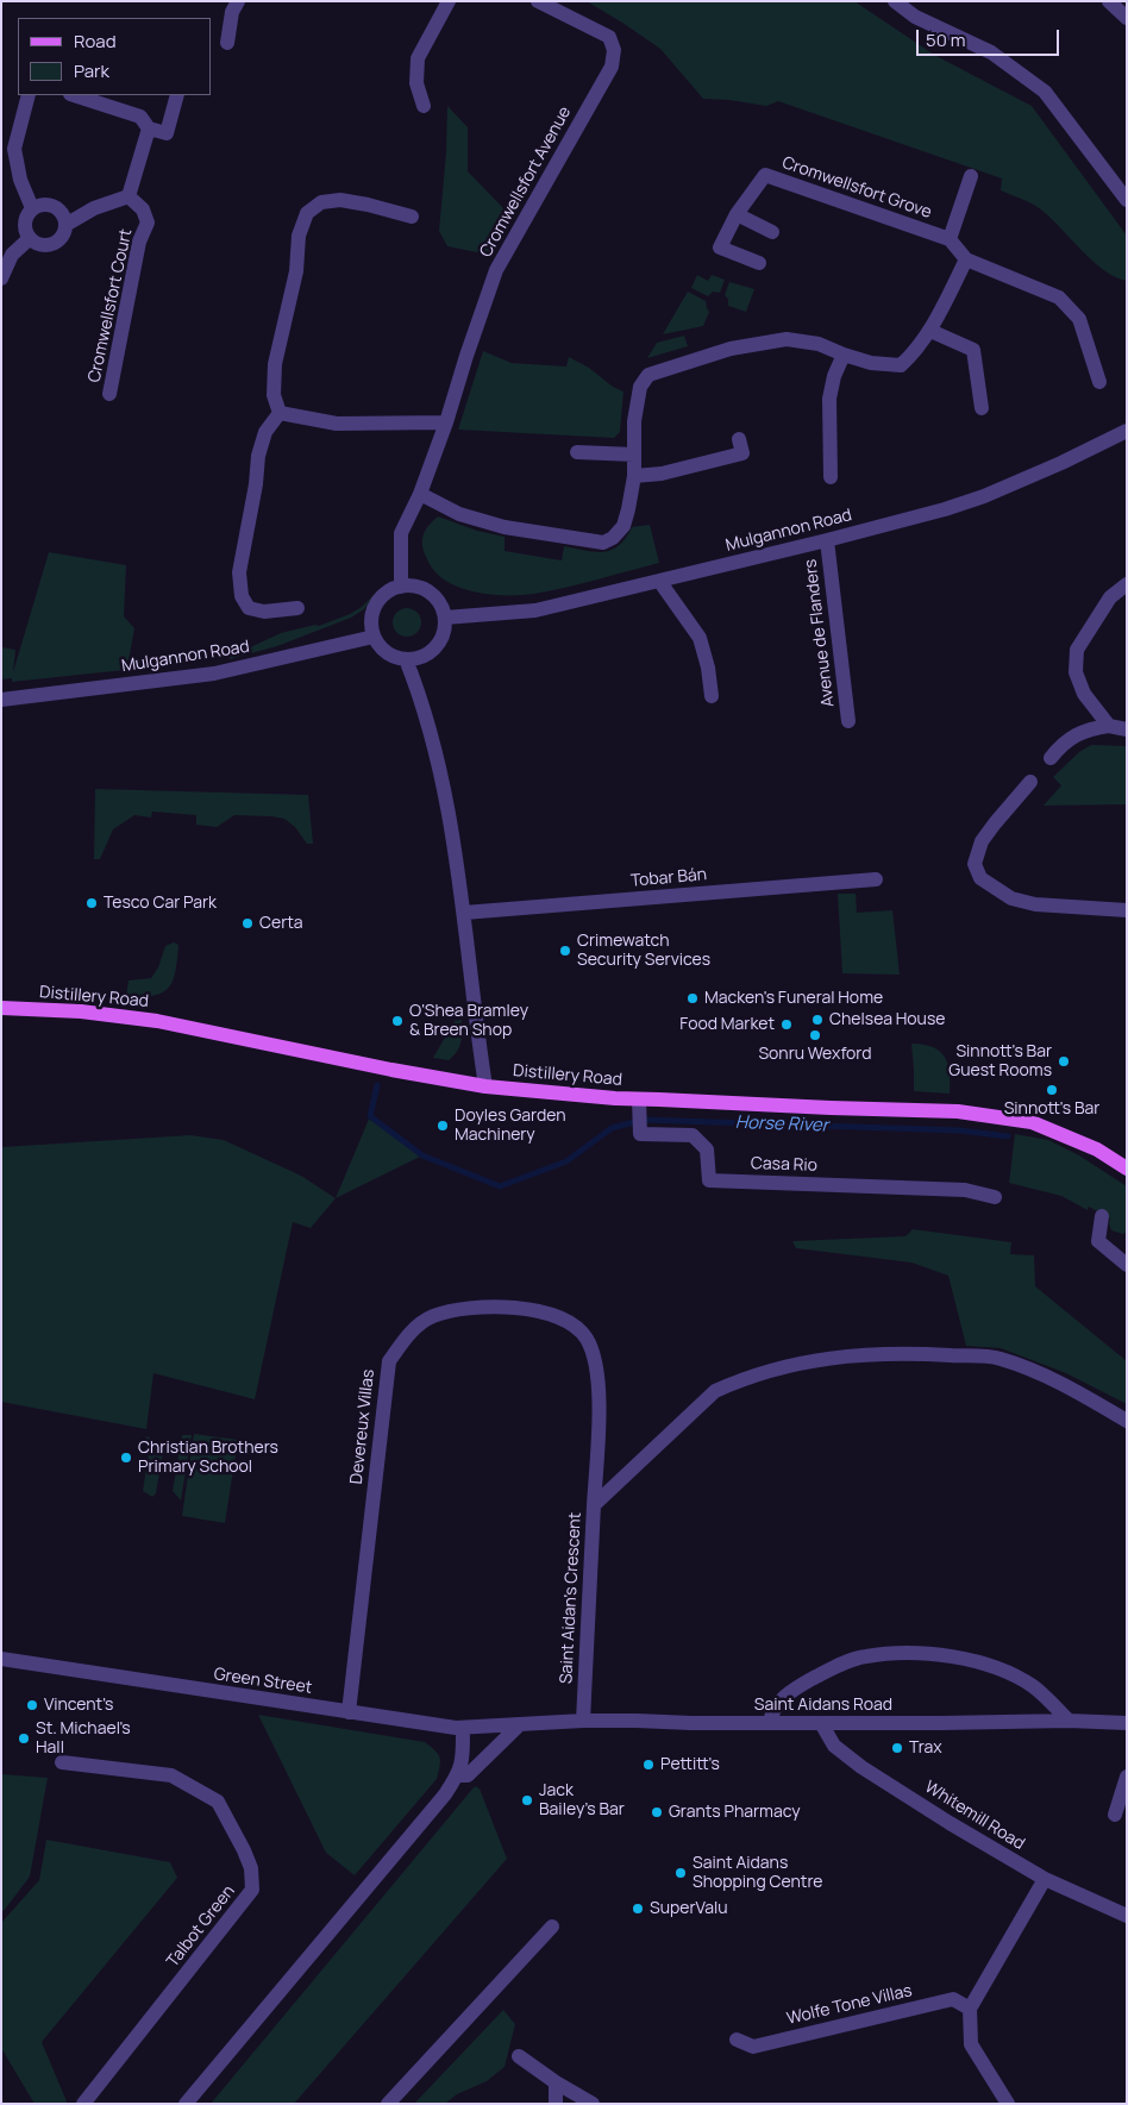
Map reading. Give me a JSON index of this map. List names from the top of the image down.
{
  "streets": {
    "main road": ["Distillery Road"],
    "street": [
      "Cromwellsfort Avenue",
      "Cromwellsfort Grove",
      "Cromwellsfort Court",
      "Mulgannon Road",
      "Avenue de Flanders",
      "Tobar Bán",
      "Casa Rio",
      "Devereux Villas",
      "Saint Aidan's Crescent",
      "Green Street",
      "Saint Aidans Road",
      "Whitemill Road",
      "Talbot Green",
      "Wolfe Tone Villas"
    ]
  },
  "crossings": [
    ["Cromwellsfort Avenue", "Mulgannon Road"],
    ["Mulgannon Road", "Avenue de Flanders"],
    ["Distillery Road", "Casa Rio"],
    ["Devereux Villas", "Saint Aidan's Crescent"],
    ["Devereux Villas", "Green Street"],
    ["Saint Aidan's Crescent", "Saint Aidans Road"],
    ["Green Street", "Saint Aidans Road"],
    ["Saint Aidans Road", "Whitemill Road"]
  ],
  "water": ["Horse River"],
  "places": [
    "Tesco Car Park",
    "Certa",
    "Crimewatch Security Services",
    "Macken's Funeral Home",
    "Chelsea House",
    "O'Shea Bramley & Breen Shop",
    "Food Market",
    "Sonru Wexford",
    "Sinnott's Bar Guest Rooms",
    "Sinnott's Bar",
    "Doyles Garden Machinery",
    "Christian Brothers Primary School",
    "Vincent's",
    "St. Michael's Hall",
    "Trax",
    "Pettitt's",
    "Jack Bailey’s Bar",
    "Grants Pharmacy",
    "Saint Aidans Shopping Centre",
    "SuperValu"
  ],
  "legend": ["Road", "Park"],
  "scale_bar": "50 m"
}
